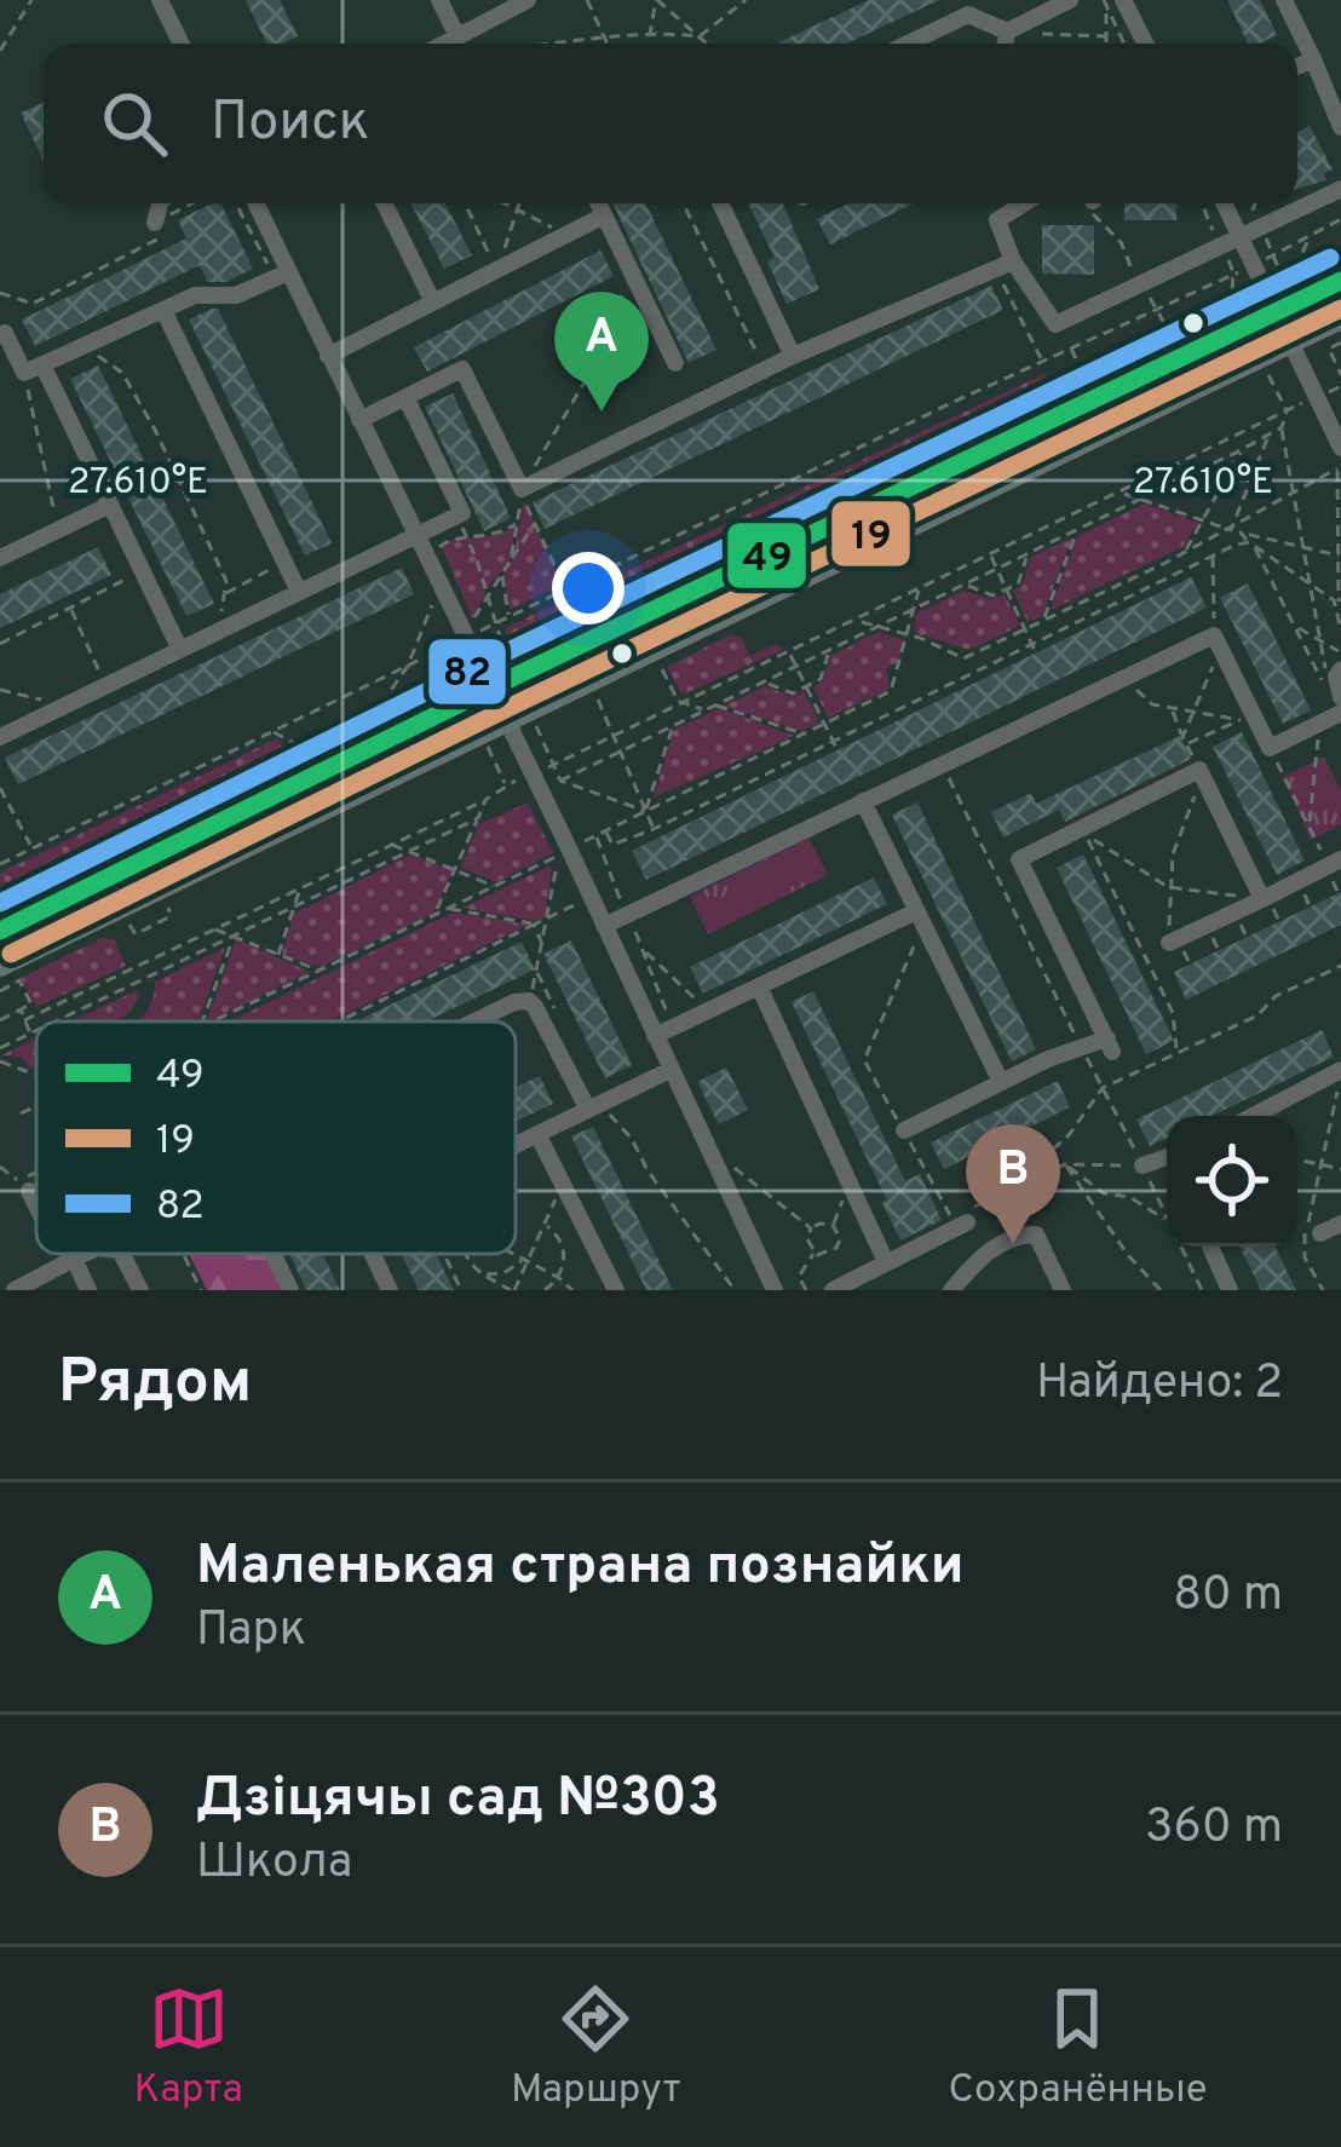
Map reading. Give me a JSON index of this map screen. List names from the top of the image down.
{
  "lines": ["transit line 82", "transit line 49", "transit line 19"],
  "legend": ["49", "19", "82"],
  "page": {
    "search": "Поиск",
    "pins": ["A", "B"],
    "heading": ["Рядом", "Найдено: 2"],
    "list": [
      {
        "mark": "A",
        "name": "Маленькая страна познайки",
        "note": "Парк",
        "value": "80 m"
      },
      {
        "mark": "B",
        "name": "Дзіцячы сад №303",
        "note": "Школа",
        "value": "360 m"
      }
    ],
    "nav": ["Карта", "Маршрут", "Сохранённые"]
  },
  "coordinates": ["27.610°E"]
}
